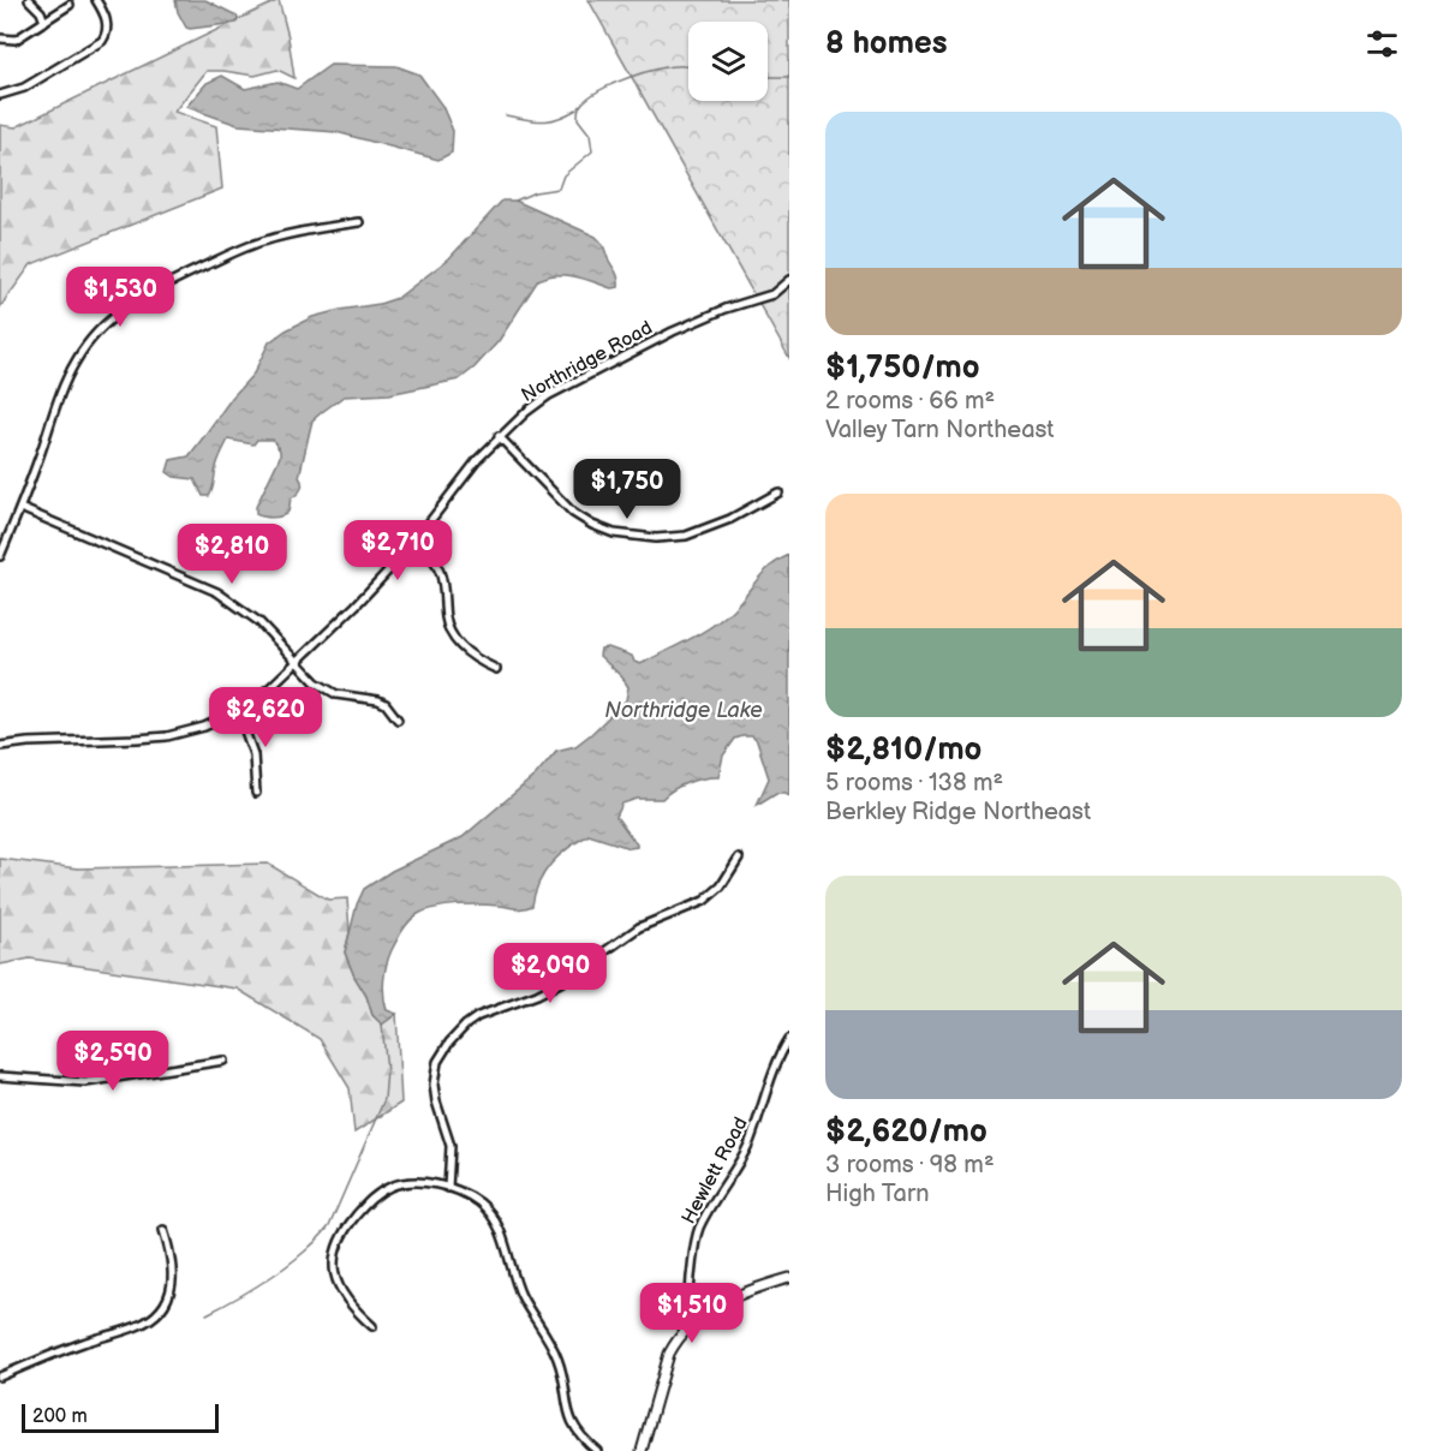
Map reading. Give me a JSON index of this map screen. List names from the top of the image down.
{
  "streets": {
    "street": ["Northridge Road", "Hewlett Road"]
  },
  "water": ["Northridge Lake"],
  "scale_bar": "200 m",
  "page": {
    "heading": "8 homes",
    "list": [
      {
        "name": "$1,750/mo",
        "note": "2 rooms · 66 m² · Valley Tarn Northeast"
      },
      {
        "name": "$2,810/mo",
        "note": "5 rooms · 138 m² · Berkley Ridge Northeast"
      },
      {
        "name": "$2,620/mo",
        "note": "3 rooms · 98 m² · High Tarn"
      }
    ],
    "price": [
      "$1,530",
      "$1,750",
      "$2,710",
      "$2,810",
      "$2,620",
      "$2,090",
      "$2,590",
      "$1,510"
    ],
    "scale": "200 m"
  }
}
